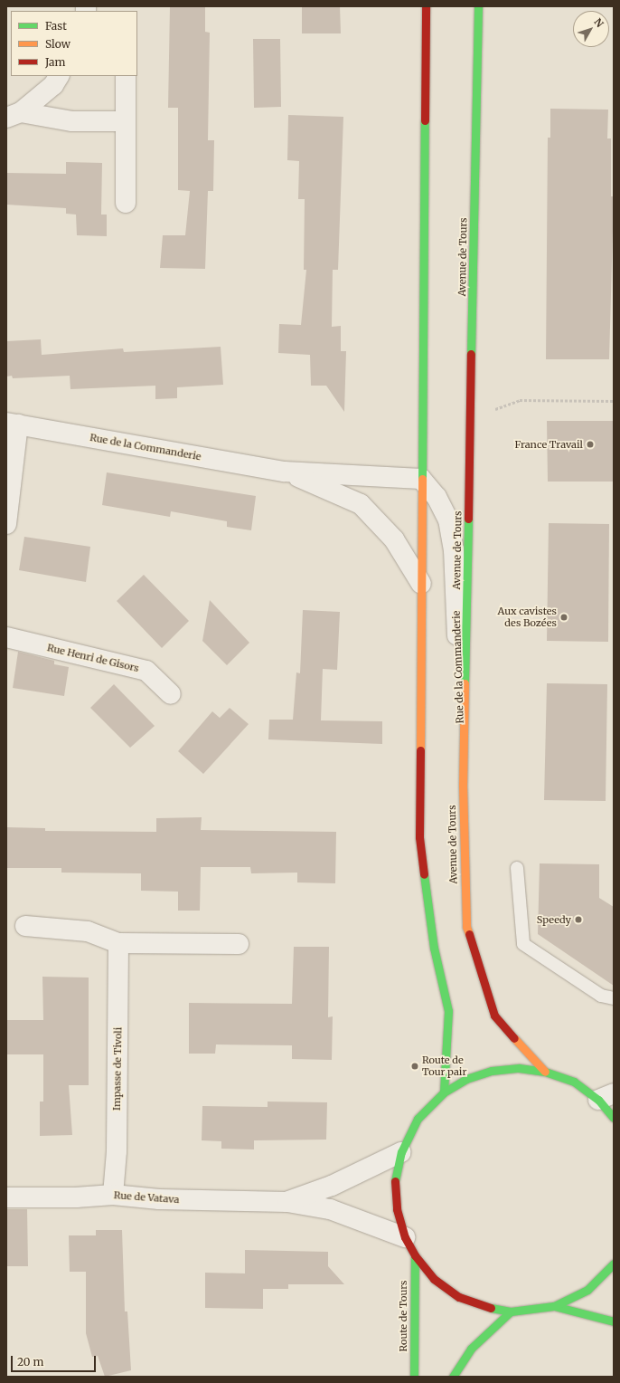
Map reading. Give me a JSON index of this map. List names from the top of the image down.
{
  "streets": {
    "main road": ["Avenue de Tours", "Route de Tours"],
    "street": [
      "Rue de la Commanderie",
      "Rue Henri de Gisors",
      "Impasse de Tivoli",
      "Rue de Vatava"
    ]
  },
  "crossings": [
    ["Avenue de Tours", "Rue de la Commanderie"],
    ["Impasse de Tivoli", "Rue de Vatava"]
  ],
  "places": [
    "France Travail",
    "Aux cavistes des Bozées",
    "Speedy",
    "Route de Tour pair"
  ],
  "legend": ["Fast", "Slow", "Jam"],
  "scale_bar": "20 m",
  "north": "top right"
}
